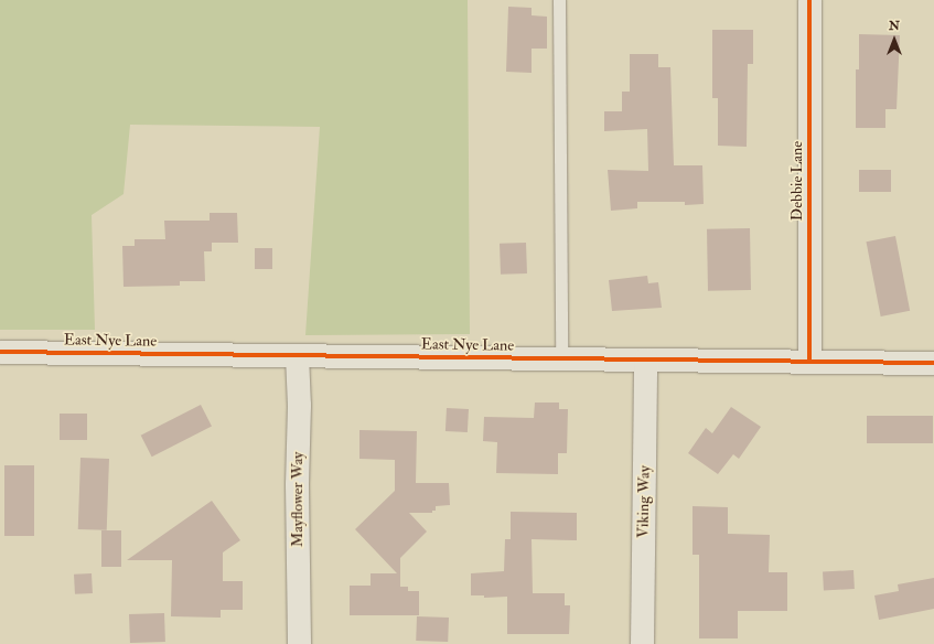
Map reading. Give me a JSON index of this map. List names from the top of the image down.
{
  "streets": {
    "street": [
      "Debbie Lane",
      "East Nye Lane",
      "Mayflower Way",
      "Viking Way"
    ]
  },
  "crossings": [
    ["Debbie Lane", "East Nye Lane"],
    ["East Nye Lane", "Mayflower Way"],
    ["East Nye Lane", "Viking Way"]
  ],
  "north": "top"
}
